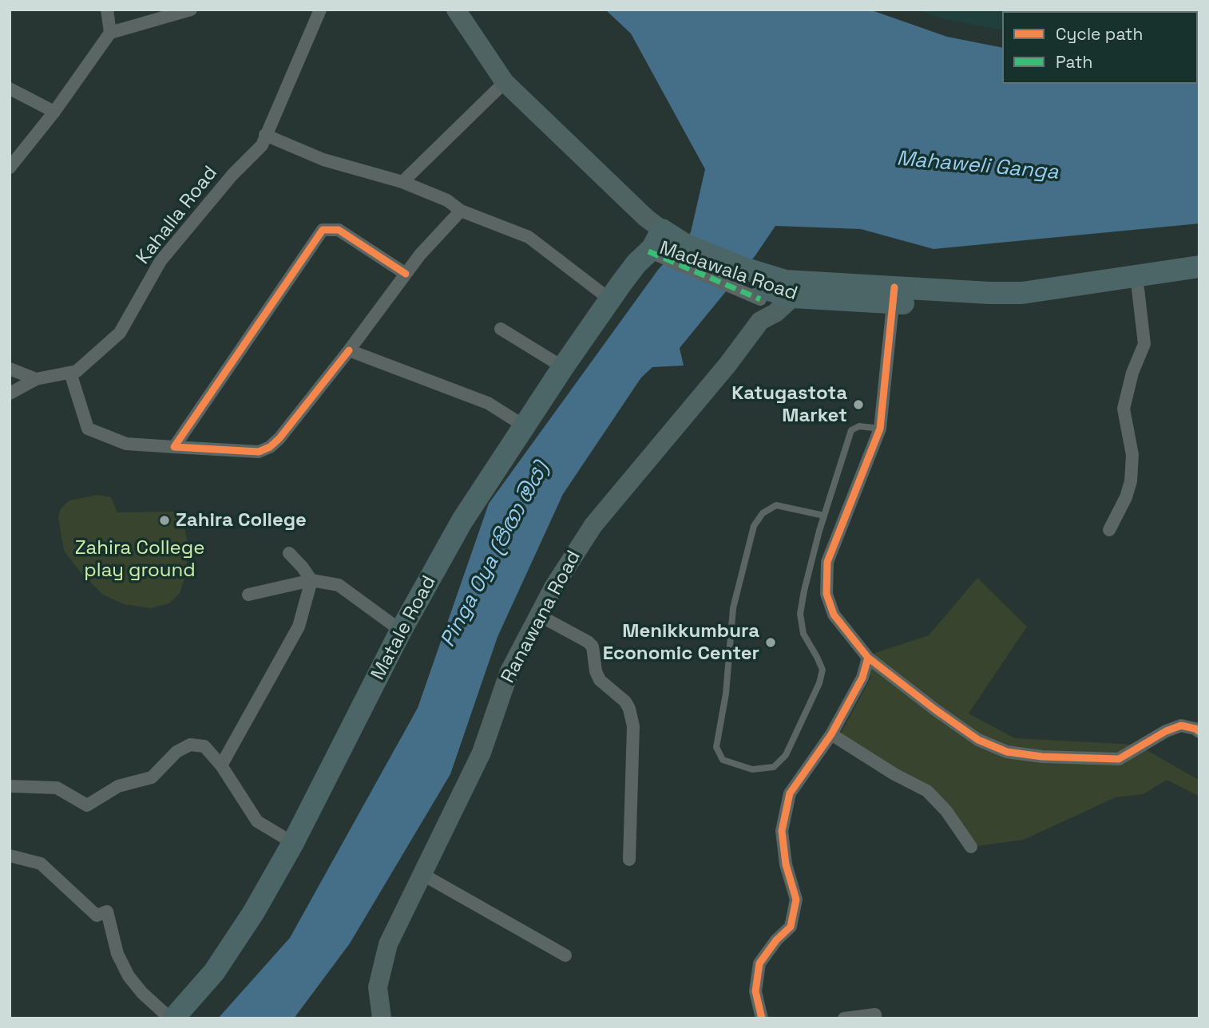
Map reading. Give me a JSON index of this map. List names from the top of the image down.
{
  "streets": {
    "highway": ["Madawala Road", "Matale Road"],
    "main road": ["Ranawana Road"],
    "street": ["Kahalla Road"]
  },
  "crossings": [
    ["Madawala Road", "Ranawana Road"],
    ["Madawala Road", "Matale Road"]
  ],
  "water": ["Mahaweli Ganga", "Pinga Oya (පිඟා ඔය)"],
  "parks": ["Zahira College play ground"],
  "places": ["Katugastota Market", "Zahira College", "Menikkumbura Economic Center"],
  "legend": ["Cycle path", "Path"]
}
